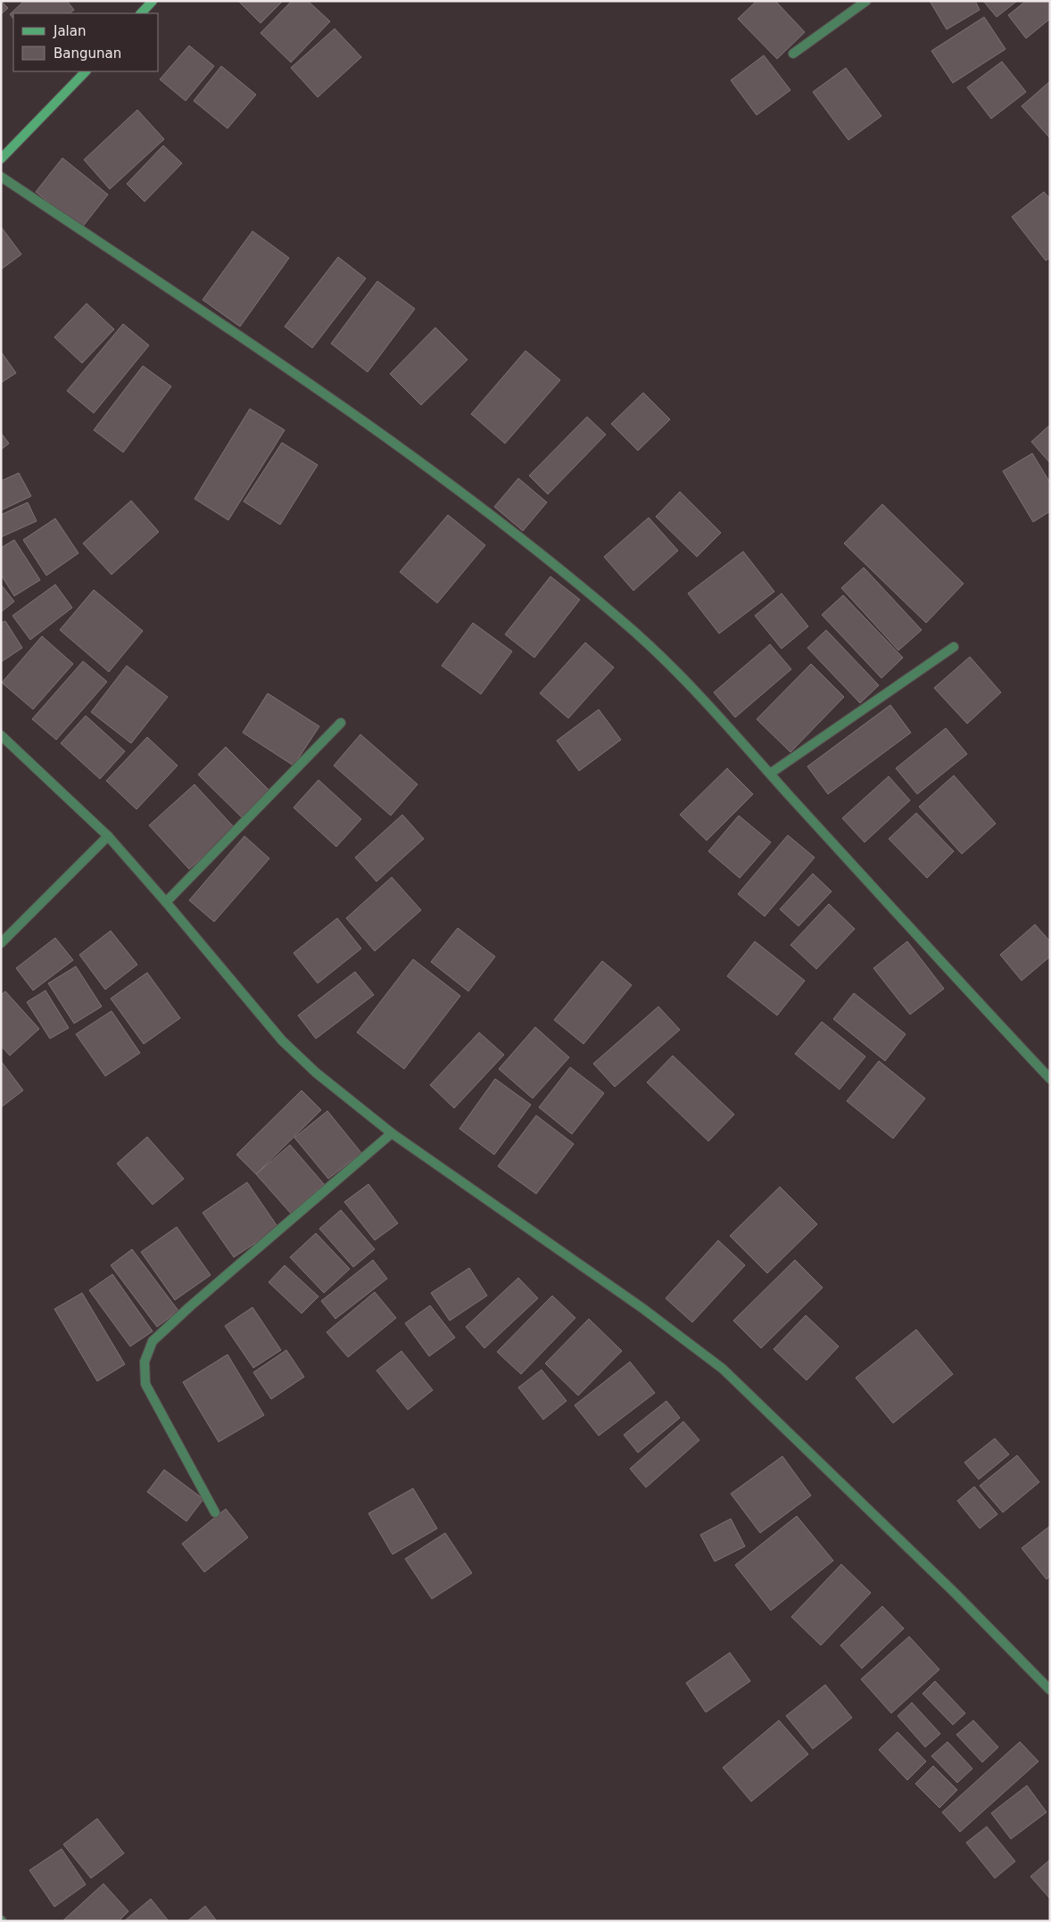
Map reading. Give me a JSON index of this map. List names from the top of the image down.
{
  "legend": ["Jalan", "Bangunan"]
}
